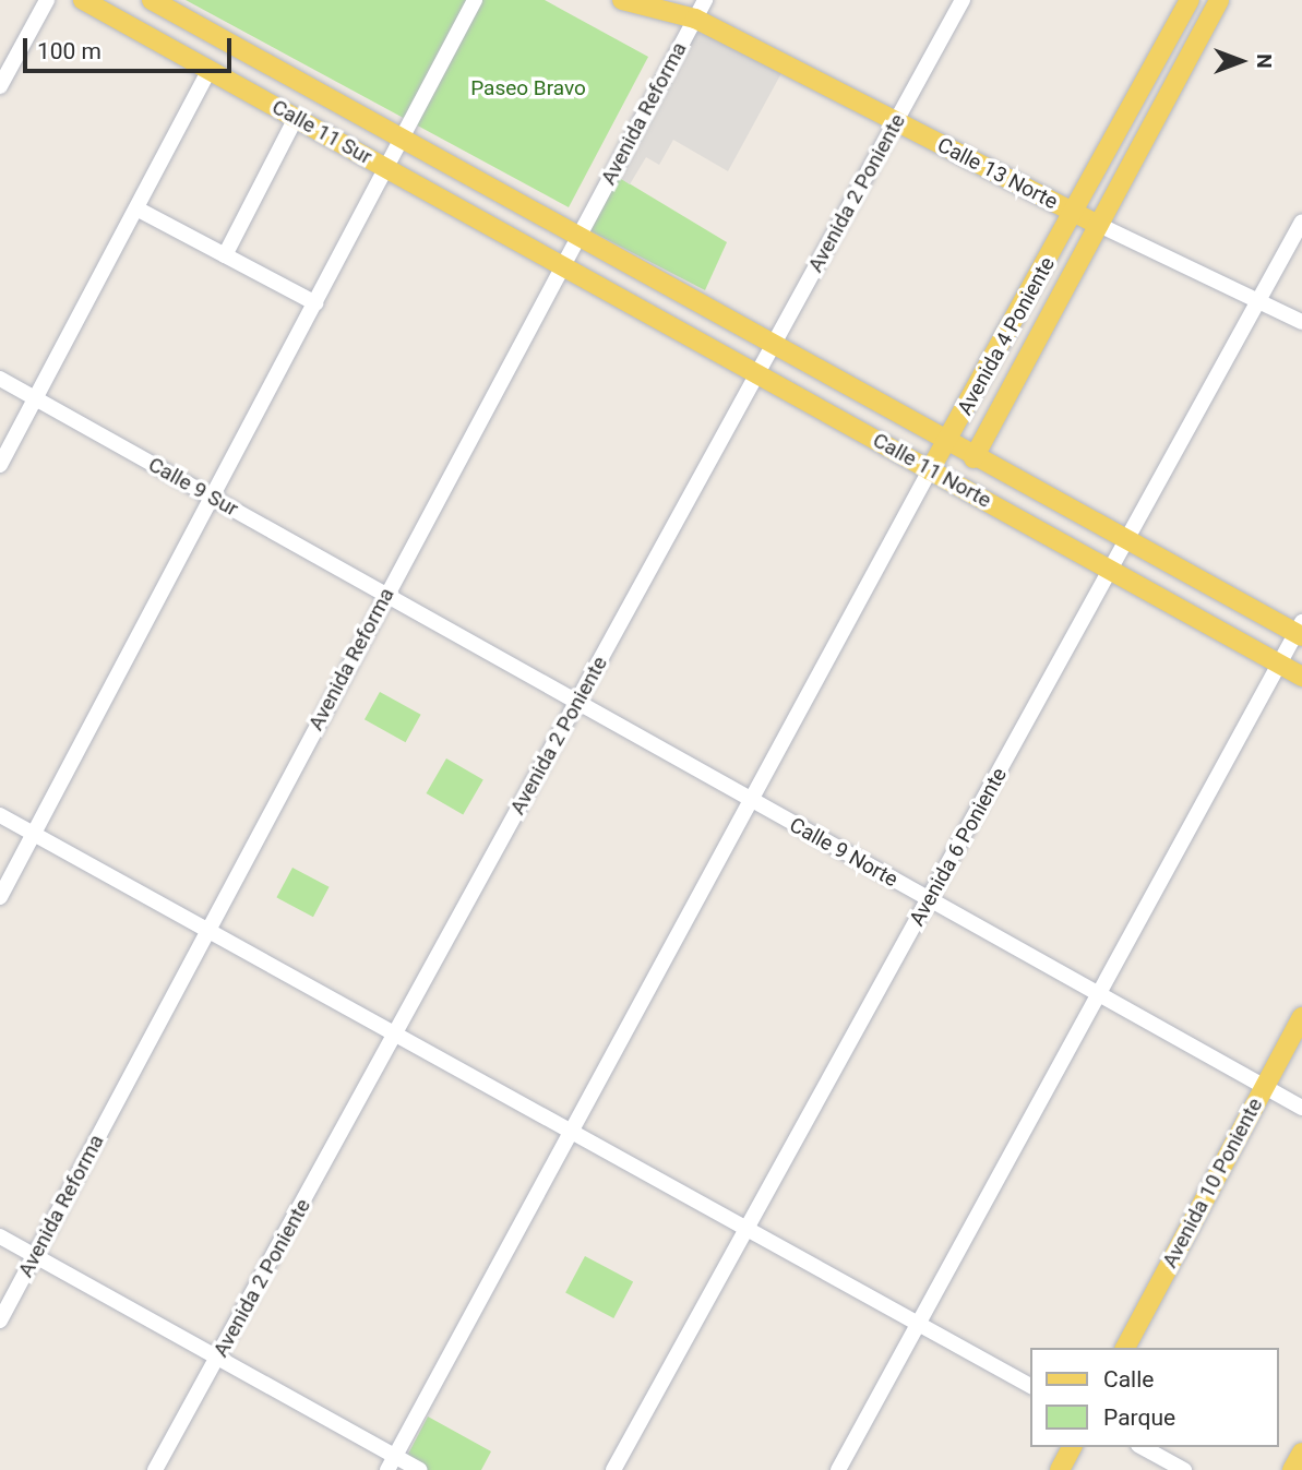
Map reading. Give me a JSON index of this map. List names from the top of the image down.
{
  "streets": {
    "main road": [
      "Calle 11 Sur",
      "Calle 13 Norte",
      "Avenida 4 Poniente",
      "Calle 11 Norte",
      "Avenida 10 Poniente"
    ],
    "street": [
      "Avenida Reforma",
      "Avenida 2 Poniente",
      "Calle 9 Sur",
      "Avenida 6 Poniente",
      "Calle 9 Norte"
    ]
  },
  "crossings": [
    ["Avenida Reforma", "Calle 11 Sur"],
    ["Avenida Reforma", "Calle 13 Norte"],
    ["Avenida Reforma", "Calle 11 Norte"],
    ["Avenida Reforma", "Calle 9 Sur"],
    ["Avenida Reforma", "Calle 9 Norte"],
    ["Calle 11 Sur", "Calle 11 Norte"],
    ["Calle 13 Norte", "Avenida 2 Poniente"],
    ["Calle 13 Norte", "Avenida 4 Poniente"],
    ["Calle 13 Norte", "Avenida 6 Poniente"],
    ["Avenida 2 Poniente", "Calle 11 Norte"],
    ["Avenida 2 Poniente", "Calle 9 Norte"],
    ["Avenida 4 Poniente", "Calle 11 Norte"],
    ["Calle 11 Norte", "Avenida 6 Poniente"],
    ["Calle 9 Sur", "Calle 9 Norte"],
    ["Avenida 6 Poniente", "Calle 9 Norte"],
    ["Calle 9 Norte", "Avenida 10 Poniente"]
  ],
  "parks": ["Paseo Bravo"],
  "legend": ["Calle", "Parque"],
  "scale_bar": "100 m",
  "north": "right"
}
